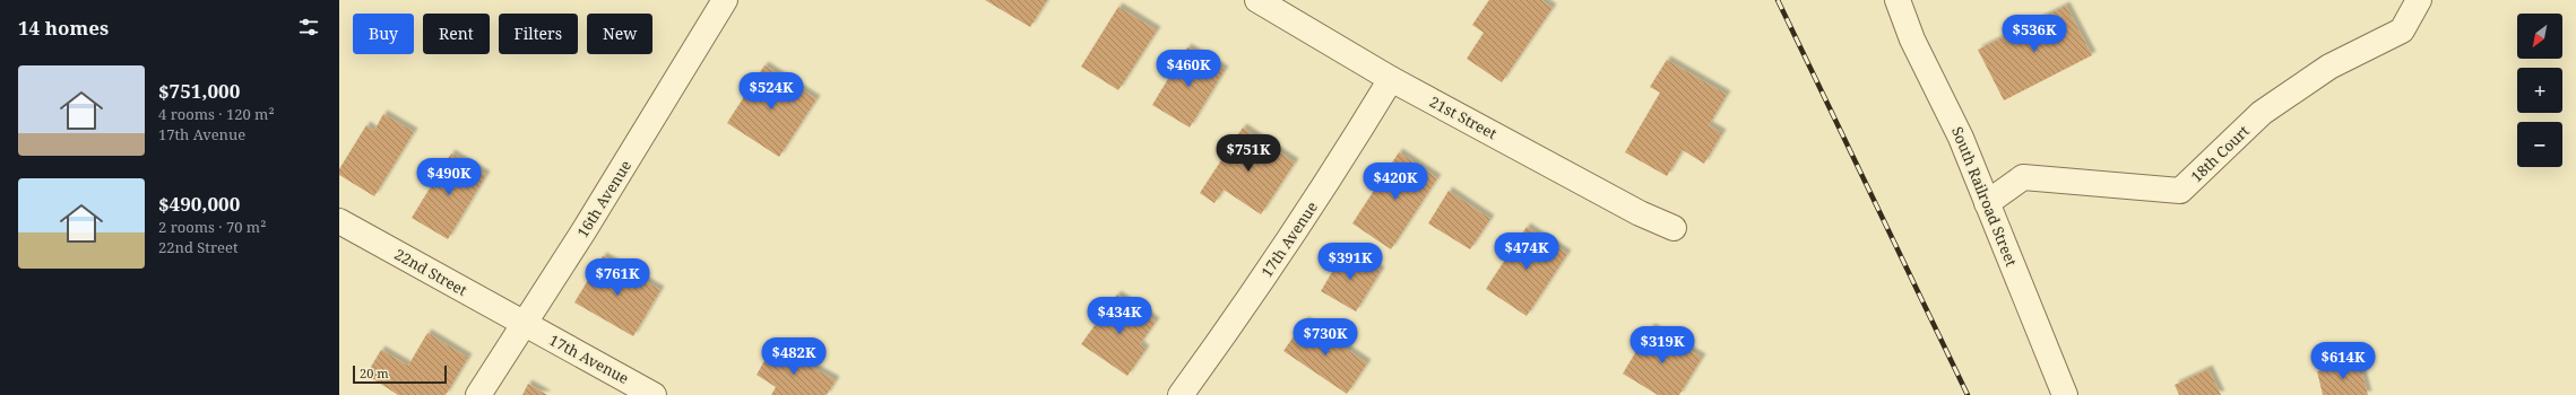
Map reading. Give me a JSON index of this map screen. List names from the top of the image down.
{
  "streets": {
    "street": [
      "21st Street",
      "18th Court",
      "South Railroad Street",
      "16th Avenue",
      "17th Avenue",
      "22nd Street"
    ]
  },
  "crossings": [
    ["21st Street", "17th Avenue"],
    ["18th Court", "South Railroad Street"],
    ["16th Avenue", "17th Avenue"],
    ["16th Avenue", "22nd Street"],
    ["17th Avenue", "22nd Street"]
  ],
  "scale_bar": "20 m",
  "north": "bottom left",
  "page": {
    "heading": "14 homes",
    "map_buttons": ["+", "−"],
    "chip": [
      "Buy",
      "Rent",
      "Filters",
      "New"
    ],
    "price": [
      "$536K",
      "$460K",
      "$524K",
      "$751K",
      "$490K",
      "$420K",
      "$474K",
      "$391K",
      "$761K",
      "$434K",
      "$730K",
      "$319K",
      "$482K",
      "$614K"
    ],
    "list": [
      {
        "name": "$751,000",
        "note": "4 rooms · 120 m² · 17th Avenue"
      },
      {
        "name": "$490,000",
        "note": "2 rooms · 70 m² · 22nd Street"
      }
    ],
    "scale": "20 m"
  }
}
